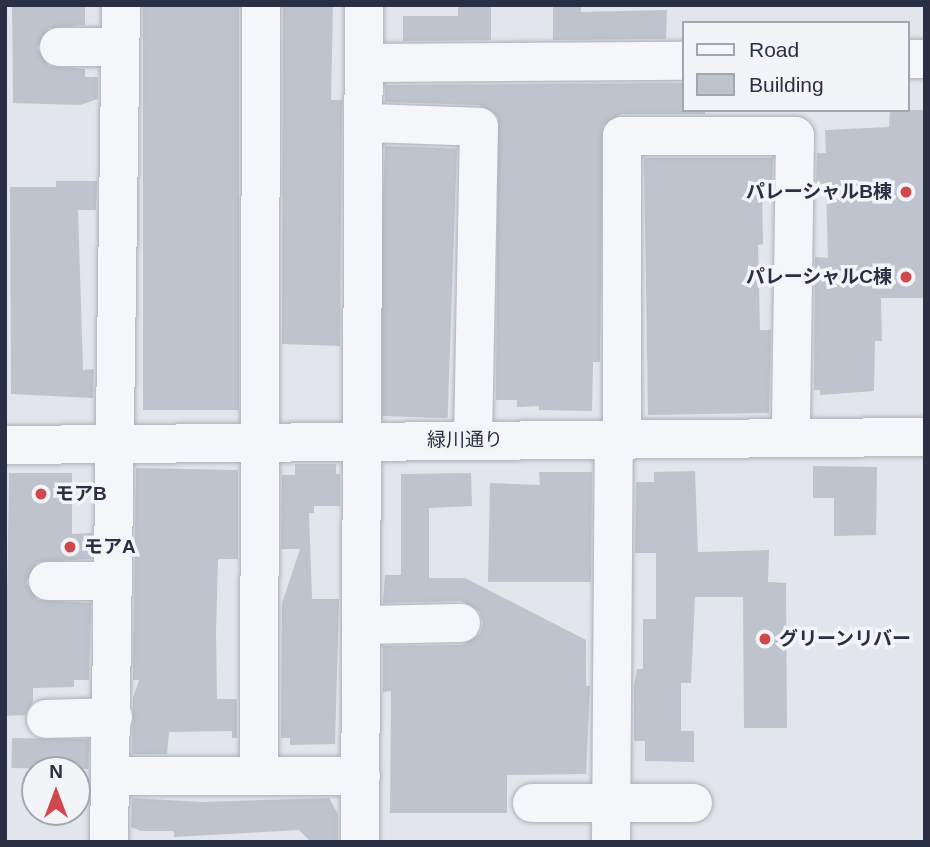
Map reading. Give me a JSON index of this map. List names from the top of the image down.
{
  "streets": {
    "street": ["緑川通り"]
  },
  "places": [
    "パレーシャルB棟",
    "パレーシャルC棟",
    "モアB",
    "モアA",
    "グリーンリバー"
  ],
  "legend": ["Road", "Building"],
  "north": "top"
}
